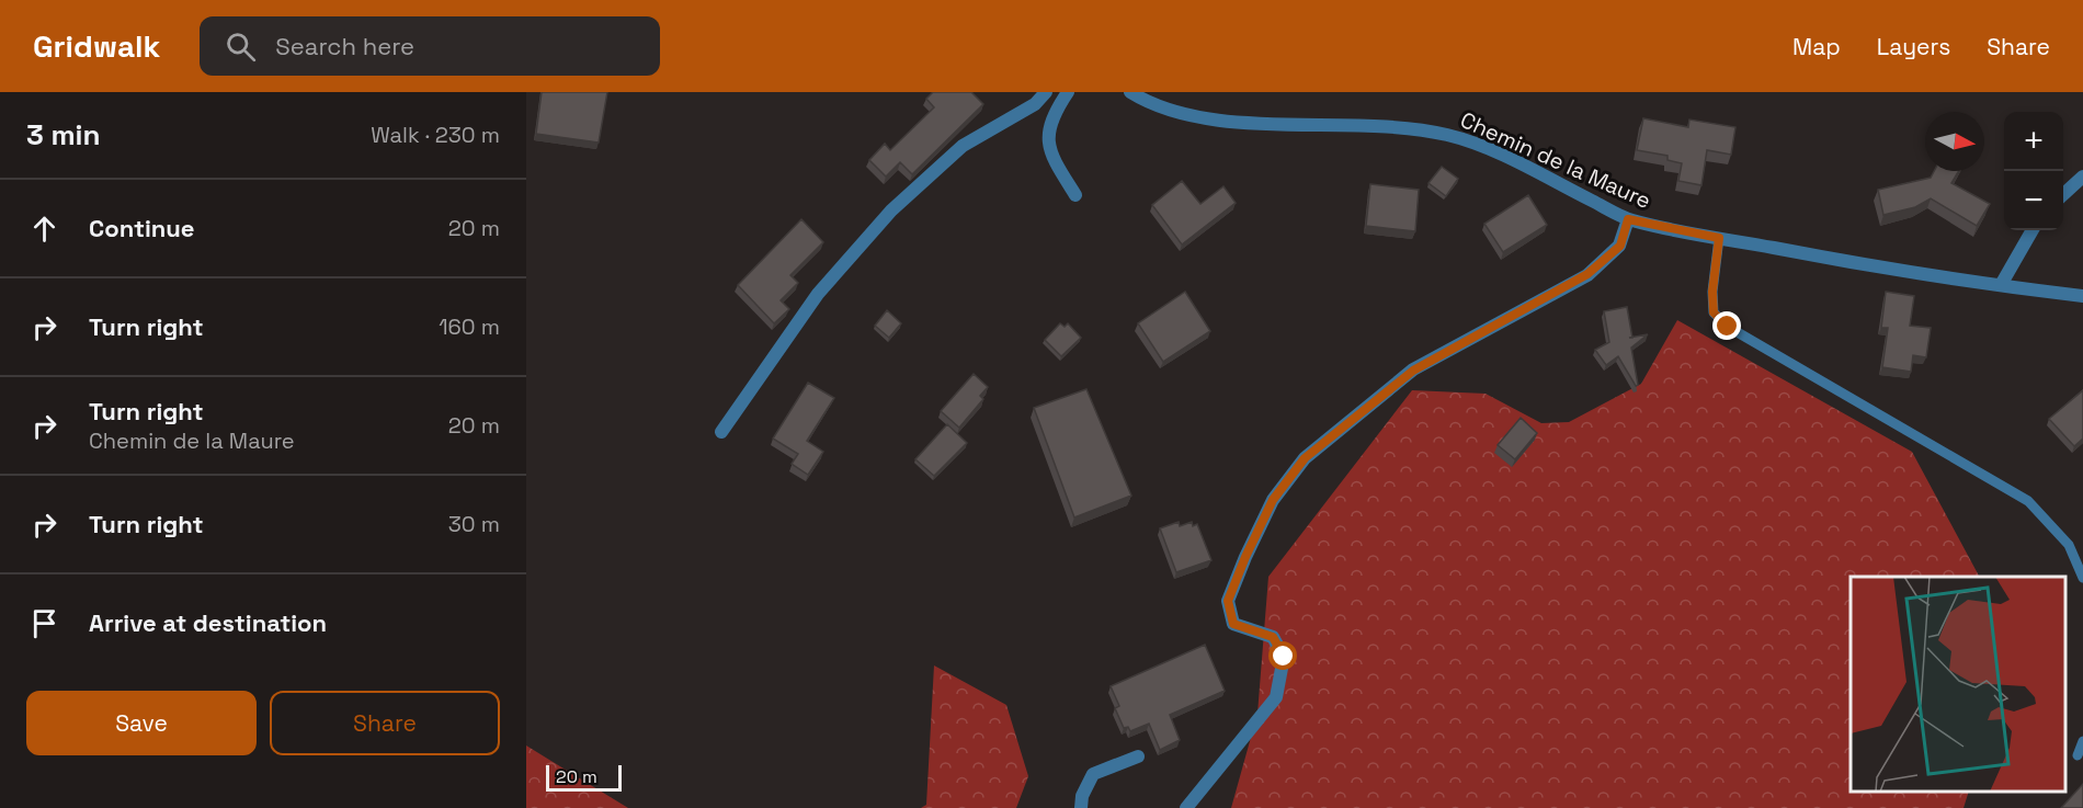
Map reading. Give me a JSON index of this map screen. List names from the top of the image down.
{
  "streets": {
    "street": ["Chemin de la Maure"]
  },
  "scale_bar": "20 m",
  "north": "right",
  "page": {
    "header": "Gridwalk",
    "search": "Search here",
    "nav": ["Map", "Layers", "Share"],
    "heading": ["3 min", "Walk · 230 m"],
    "map_buttons": ["+", "−"],
    "list": [
      ["Continue", "20 m"],
      ["Turn right", "160 m"],
      ["Turn right", "Chemin de la Maure", "20 m"],
      ["Turn right", "30 m"],
      "Arrive at destination"
    ],
    "buttons": ["Save", "Share"],
    "scale": "20 m"
  }
}
